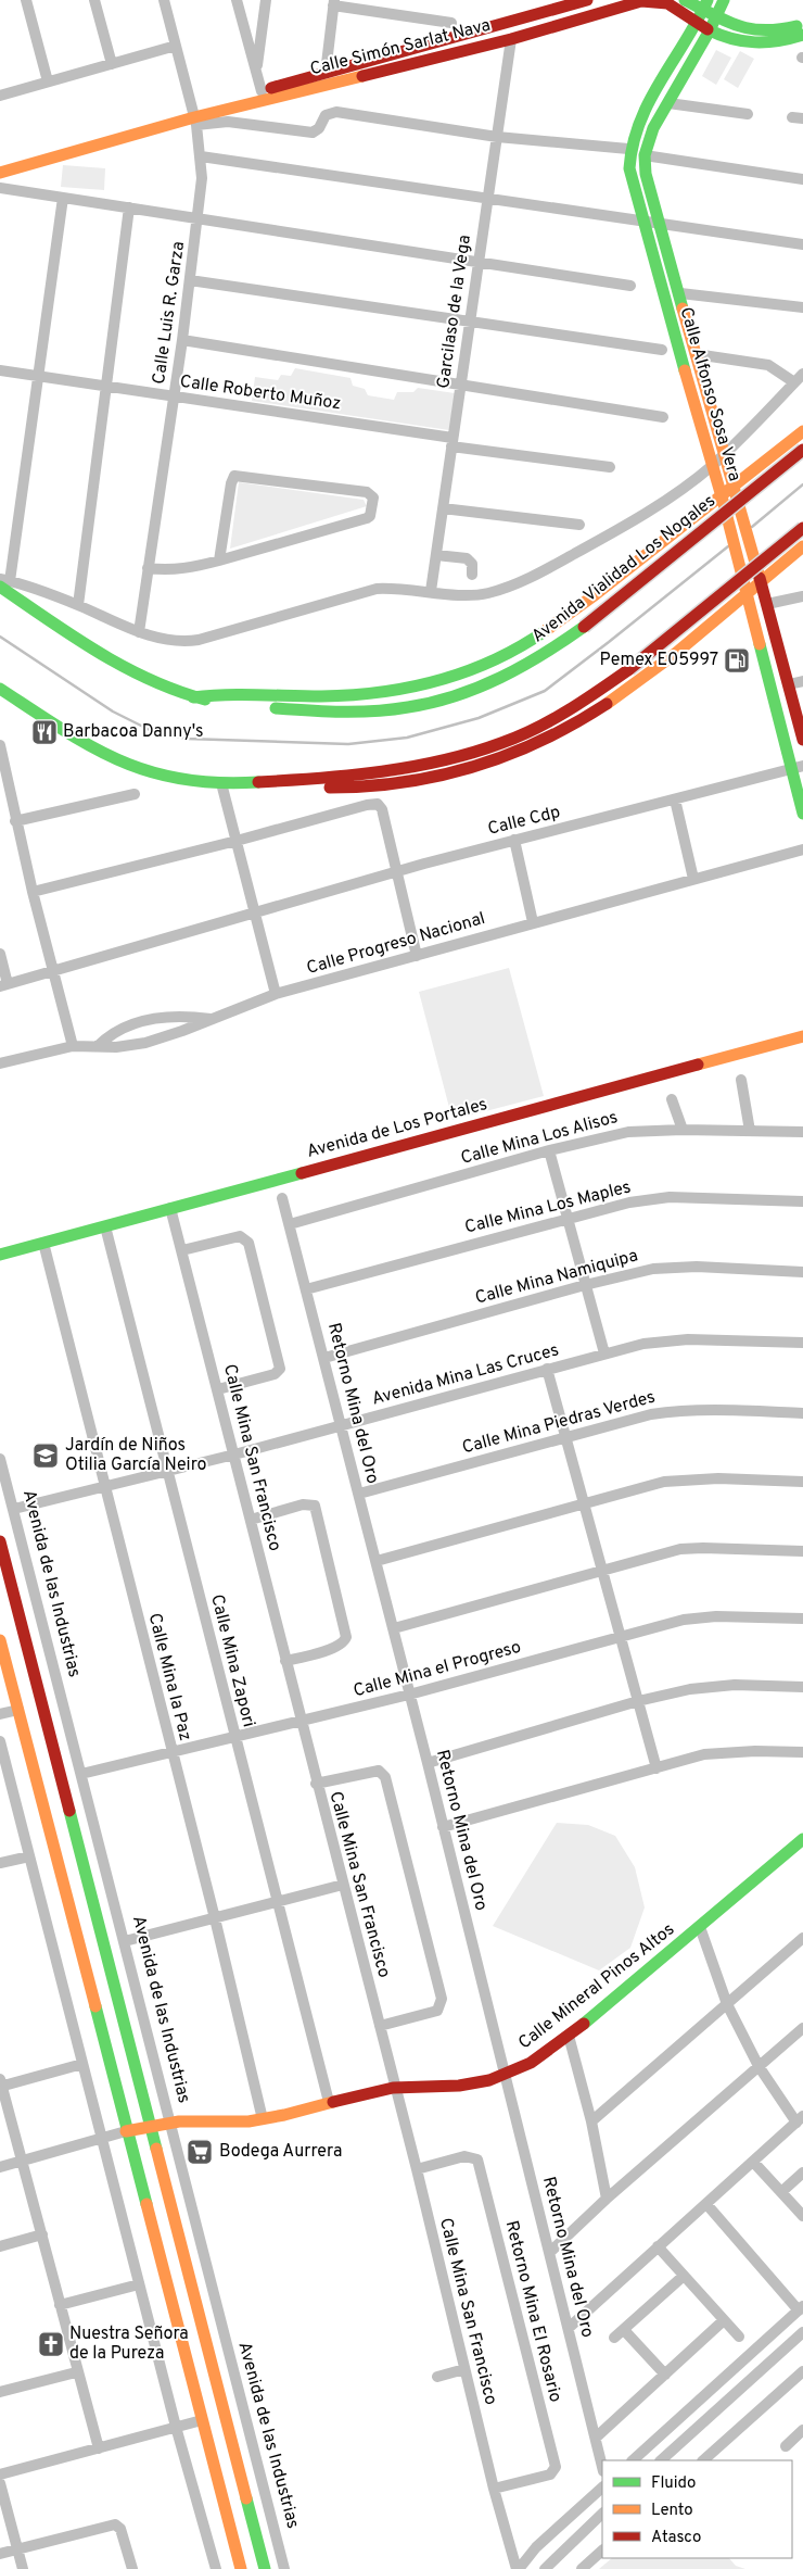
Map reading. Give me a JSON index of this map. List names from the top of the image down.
{
  "streets": {
    "main road": [
      "Calle Simón Sarlat Nava",
      "Calle Alfonso Sosa Vera",
      "Avenida Vialidad Los Nogales",
      "Avenida de Los Portales",
      "Avenida de las Industrias",
      "Calle Mineral Pinos Altos"
    ],
    "street": [
      "Garcilaso de la Vega",
      "Calle Luis R. Garza",
      "Calle Roberto Muñoz",
      "Calle Cdp",
      "Calle Progreso Nacional",
      "Calle Mina Los Alisos",
      "Calle Mina Los Maples",
      "Calle Mina Namiquipa",
      "Avenida Mina Las Cruces",
      "Retorno Mina del Oro",
      "Calle Mina Piedras Verdes",
      "Calle Mina San Francisco",
      "Calle Mina Zapori",
      "Calle Mina el Progreso",
      "Calle Mina la Paz",
      "Retorno Mina El Rosario"
    ]
  },
  "crossings": [
    ["Calle Simón Sarlat Nava", "Garcilaso de la Vega"],
    ["Calle Simón Sarlat Nava", "Calle Luis R. Garza"],
    ["Calle Simón Sarlat Nava", "Calle Alfonso Sosa Vera"],
    ["Garcilaso de la Vega", "Calle Roberto Muñoz"],
    ["Garcilaso de la Vega", "Avenida Vialidad Los Nogales"],
    ["Calle Luis R. Garza", "Calle Roberto Muñoz"],
    ["Calle Luis R. Garza", "Avenida Vialidad Los Nogales"],
    ["Calle Alfonso Sosa Vera", "Avenida Vialidad Los Nogales"],
    ["Calle Alfonso Sosa Vera", "Calle Cdp"],
    ["Avenida de Los Portales", "Calle Mina San Francisco"],
    ["Avenida de Los Portales", "Calle Mina Zapori"],
    ["Avenida de Los Portales", "Calle Mina la Paz"],
    ["Calle Mina Los Alisos", "Retorno Mina del Oro"],
    ["Calle Mina Los Maples", "Retorno Mina del Oro"],
    ["Calle Mina Namiquipa", "Retorno Mina del Oro"],
    ["Avenida Mina Las Cruces", "Retorno Mina del Oro"],
    ["Avenida Mina Las Cruces", "Calle Mina San Francisco"],
    ["Avenida Mina Las Cruces", "Avenida de las Industrias"],
    ["Avenida Mina Las Cruces", "Calle Mina Zapori"],
    ["Avenida Mina Las Cruces", "Calle Mina la Paz"],
    ["Retorno Mina del Oro", "Calle Mina Piedras Verdes"],
    ["Retorno Mina del Oro", "Calle Mina el Progreso"],
    ["Retorno Mina del Oro", "Calle Mineral Pinos Altos"],
    ["Calle Mina San Francisco", "Calle Mina el Progreso"],
    ["Calle Mina San Francisco", "Calle Mineral Pinos Altos"],
    ["Calle Mina San Francisco", "Retorno Mina El Rosario"],
    ["Avenida de las Industrias", "Calle Mina el Progreso"],
    ["Avenida de las Industrias", "Calle Mineral Pinos Altos"],
    ["Calle Mina Zapori", "Calle Mina el Progreso"],
    ["Calle Mina Zapori", "Calle Mineral Pinos Altos"],
    ["Calle Mina el Progreso", "Calle Mina la Paz"],
    ["Calle Mina la Paz", "Calle Mineral Pinos Altos"]
  ],
  "places": {
    "fuel station": ["Pemex E05997"],
    "restaurant": ["Barbacoa Danny's"],
    "school or university": ["Jardín de Niños Otilia García Neiro"],
    "supermarket": ["Bodega Aurrera"],
    "church": ["Nuestra Señora de la Pureza"]
  },
  "legend": ["Fluido", "Lento", "Atasco"]
}
